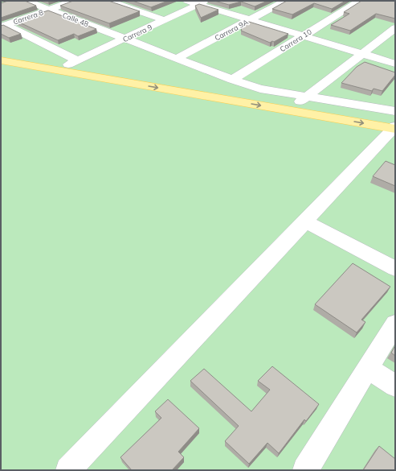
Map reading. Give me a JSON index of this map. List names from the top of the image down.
{
  "streets": {
    "street": [
      "Carrera 8",
      "Calle 48",
      "Carrera 9A",
      "Carrera 9",
      "Carrera 10"
    ]
  },
  "crossings": [
    ["Carrera 8", "Calle 48"],
    ["Calle 48", "Carrera 9A"],
    ["Calle 48", "Carrera 9"],
    ["Calle 48", "Carrera 10"]
  ]
}
